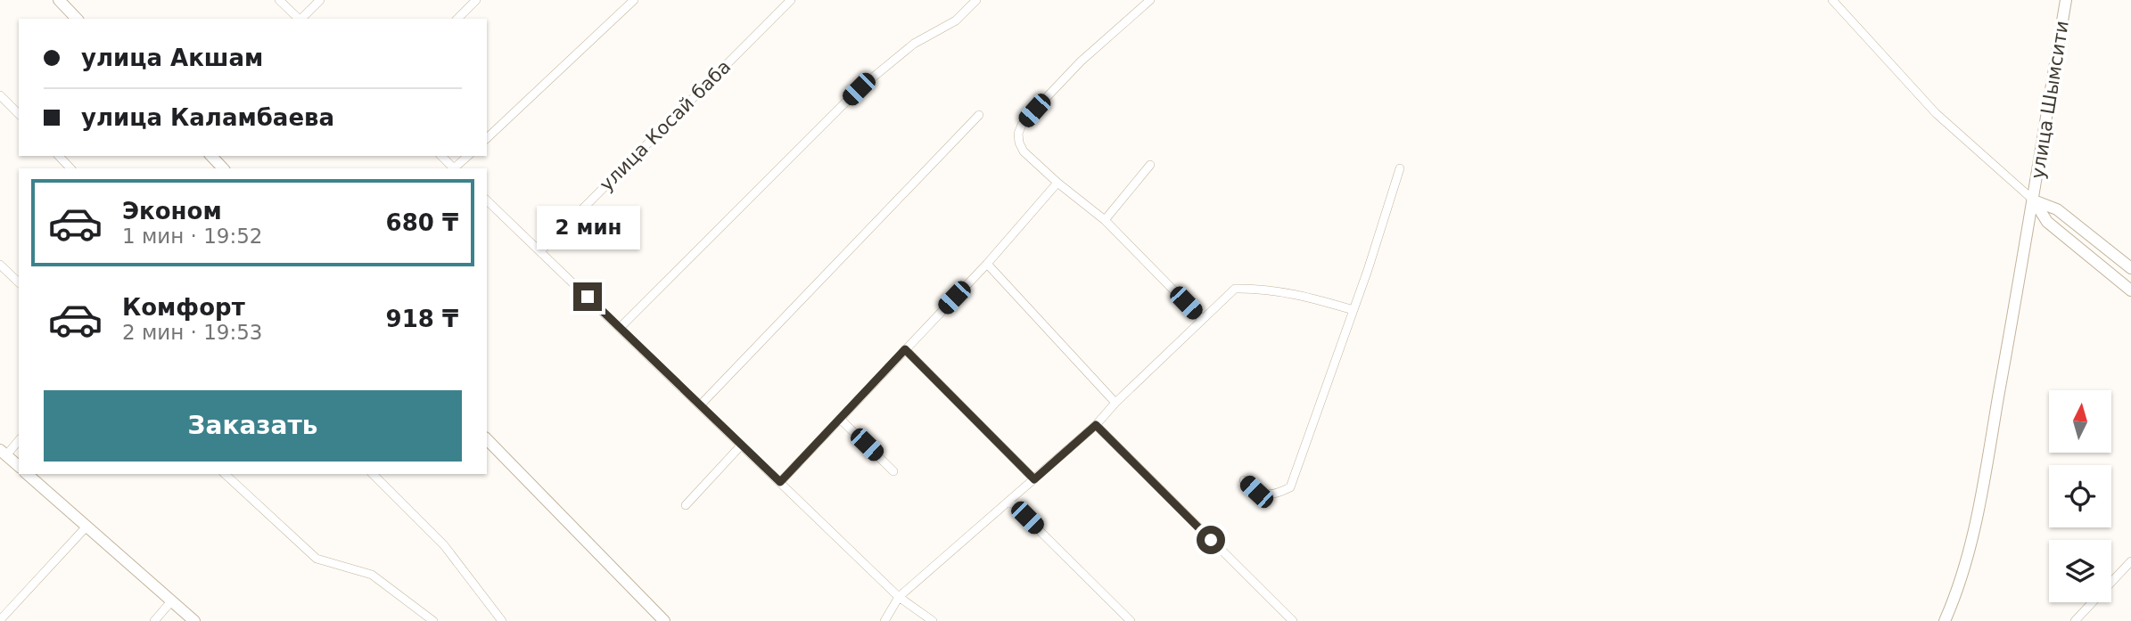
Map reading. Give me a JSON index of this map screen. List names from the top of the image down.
{
  "streets": {
    "main road": ["улица Шымсити"],
    "street": ["улица Косай баба"]
  },
  "north": "top",
  "page": {
    "banner": ["улица Акшам", "улица Каламбаева"],
    "list": [
      {
        "name": "Эконом",
        "note": "1 мин · 19:52",
        "value": "680 ₸"
      },
      {
        "name": "Комфорт",
        "note": "2 мин · 19:53",
        "value": "918 ₸"
      }
    ],
    "bubble": "2 мин",
    "buttons": "Заказать"
  }
}
